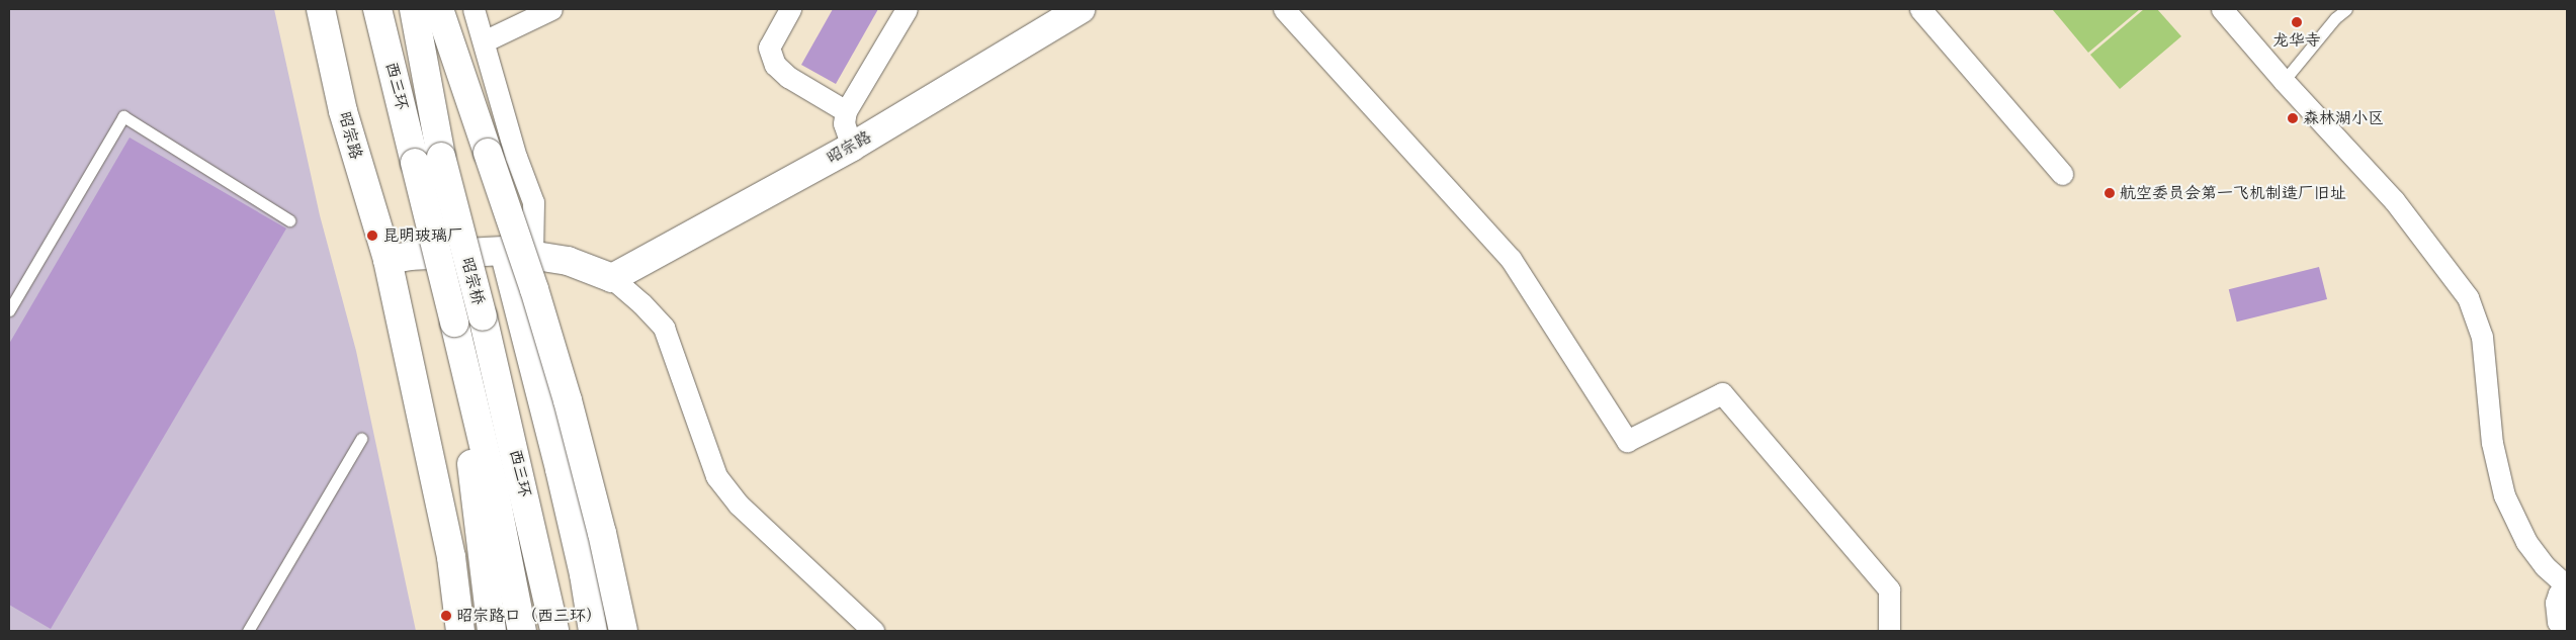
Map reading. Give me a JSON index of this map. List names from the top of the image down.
{
  "streets": {
    "main road": ["西三环", "昭宗路", "昭宗桥"]
  },
  "crossings": [
    ["西三环", "昭宗桥"]
  ],
  "places": [
    "龙华寺",
    "森林湖小区",
    "航空委员会第一飞机制造厂旧址",
    "昆明玻璃厂",
    "昭宗路口（西三环）"
  ]
}
